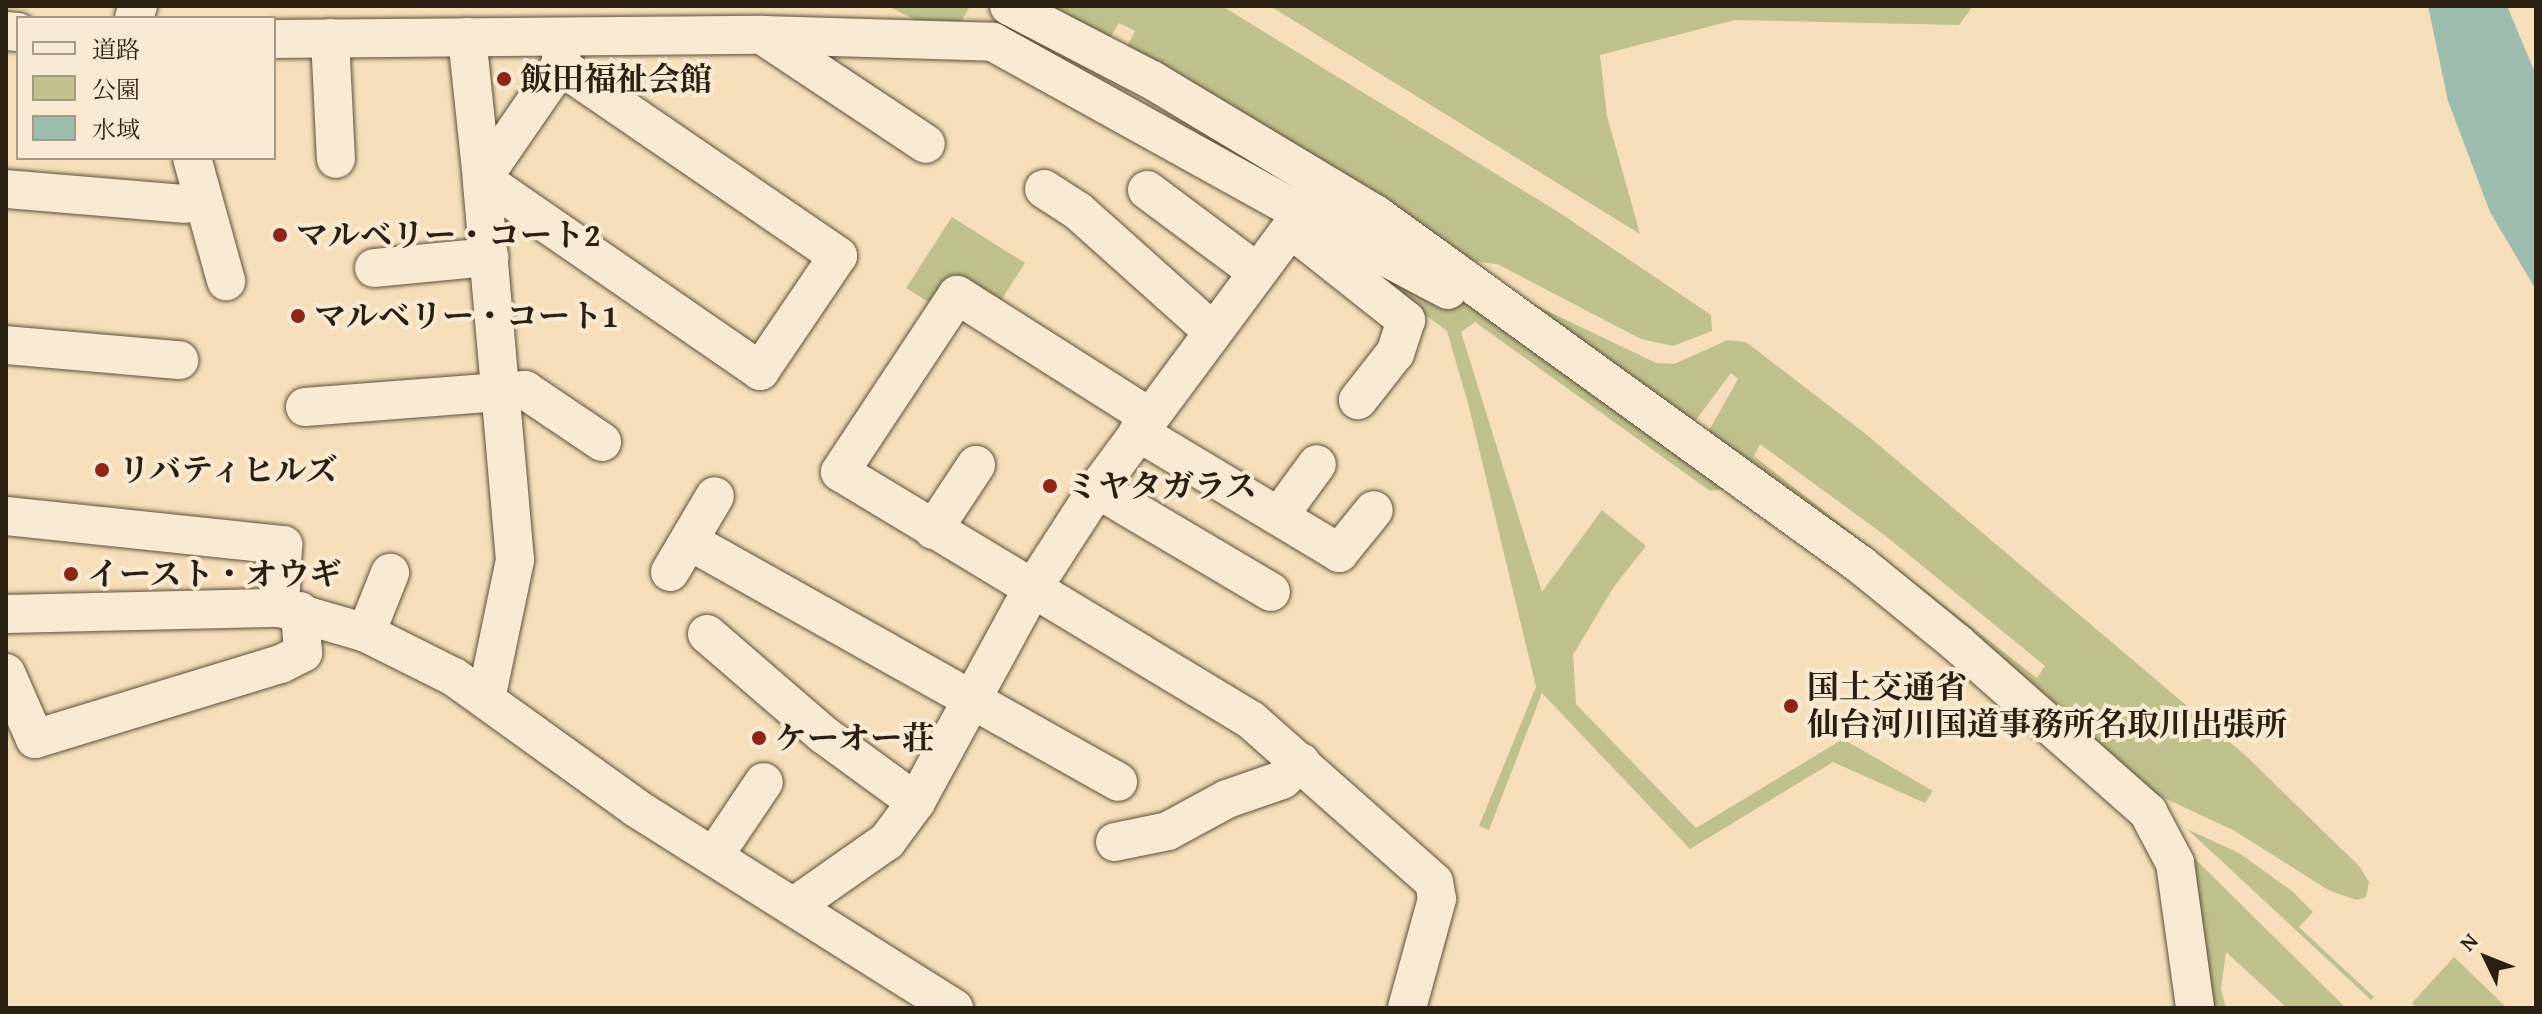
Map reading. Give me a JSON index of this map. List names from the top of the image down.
{
  "places": [
    "飯田福祉会館",
    "マルベリー・コート2",
    "マルベリー・コート1",
    "リバティヒルズ",
    "ミヤタガラス",
    "イースト・オウギ",
    "国土交通省 仙台河川国道事務所名取川出張所",
    "ケーオー荘"
  ],
  "legend": ["道路", "公園", "水域"],
  "north": "top left"
}
